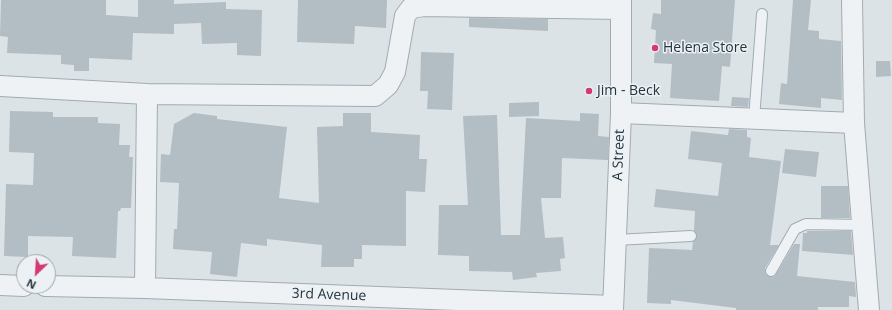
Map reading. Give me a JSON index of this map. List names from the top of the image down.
{
  "streets": {
    "street": ["A Street", "3rd Avenue"]
  },
  "crossings": [
    ["A Street", "3rd Avenue"]
  ],
  "places": ["Helena Store", "Jim - Beck"],
  "north": "bottom left"
}
